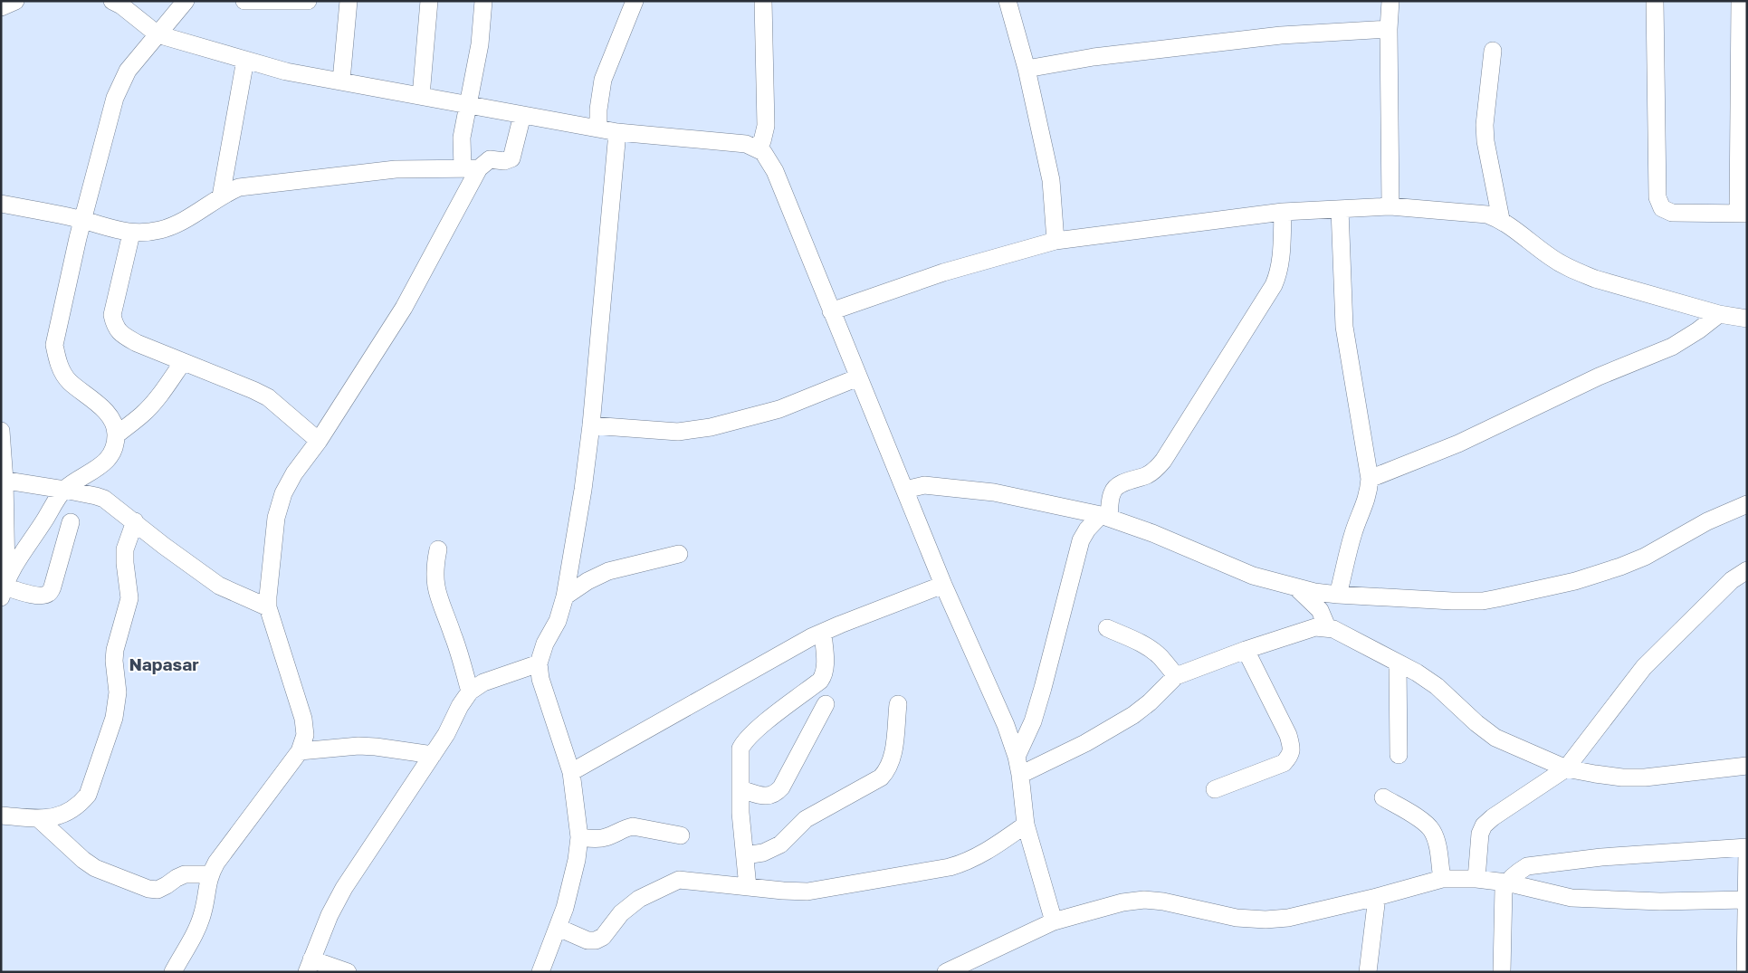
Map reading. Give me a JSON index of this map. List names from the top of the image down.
{
  "districts": ["Napasar"]
}
